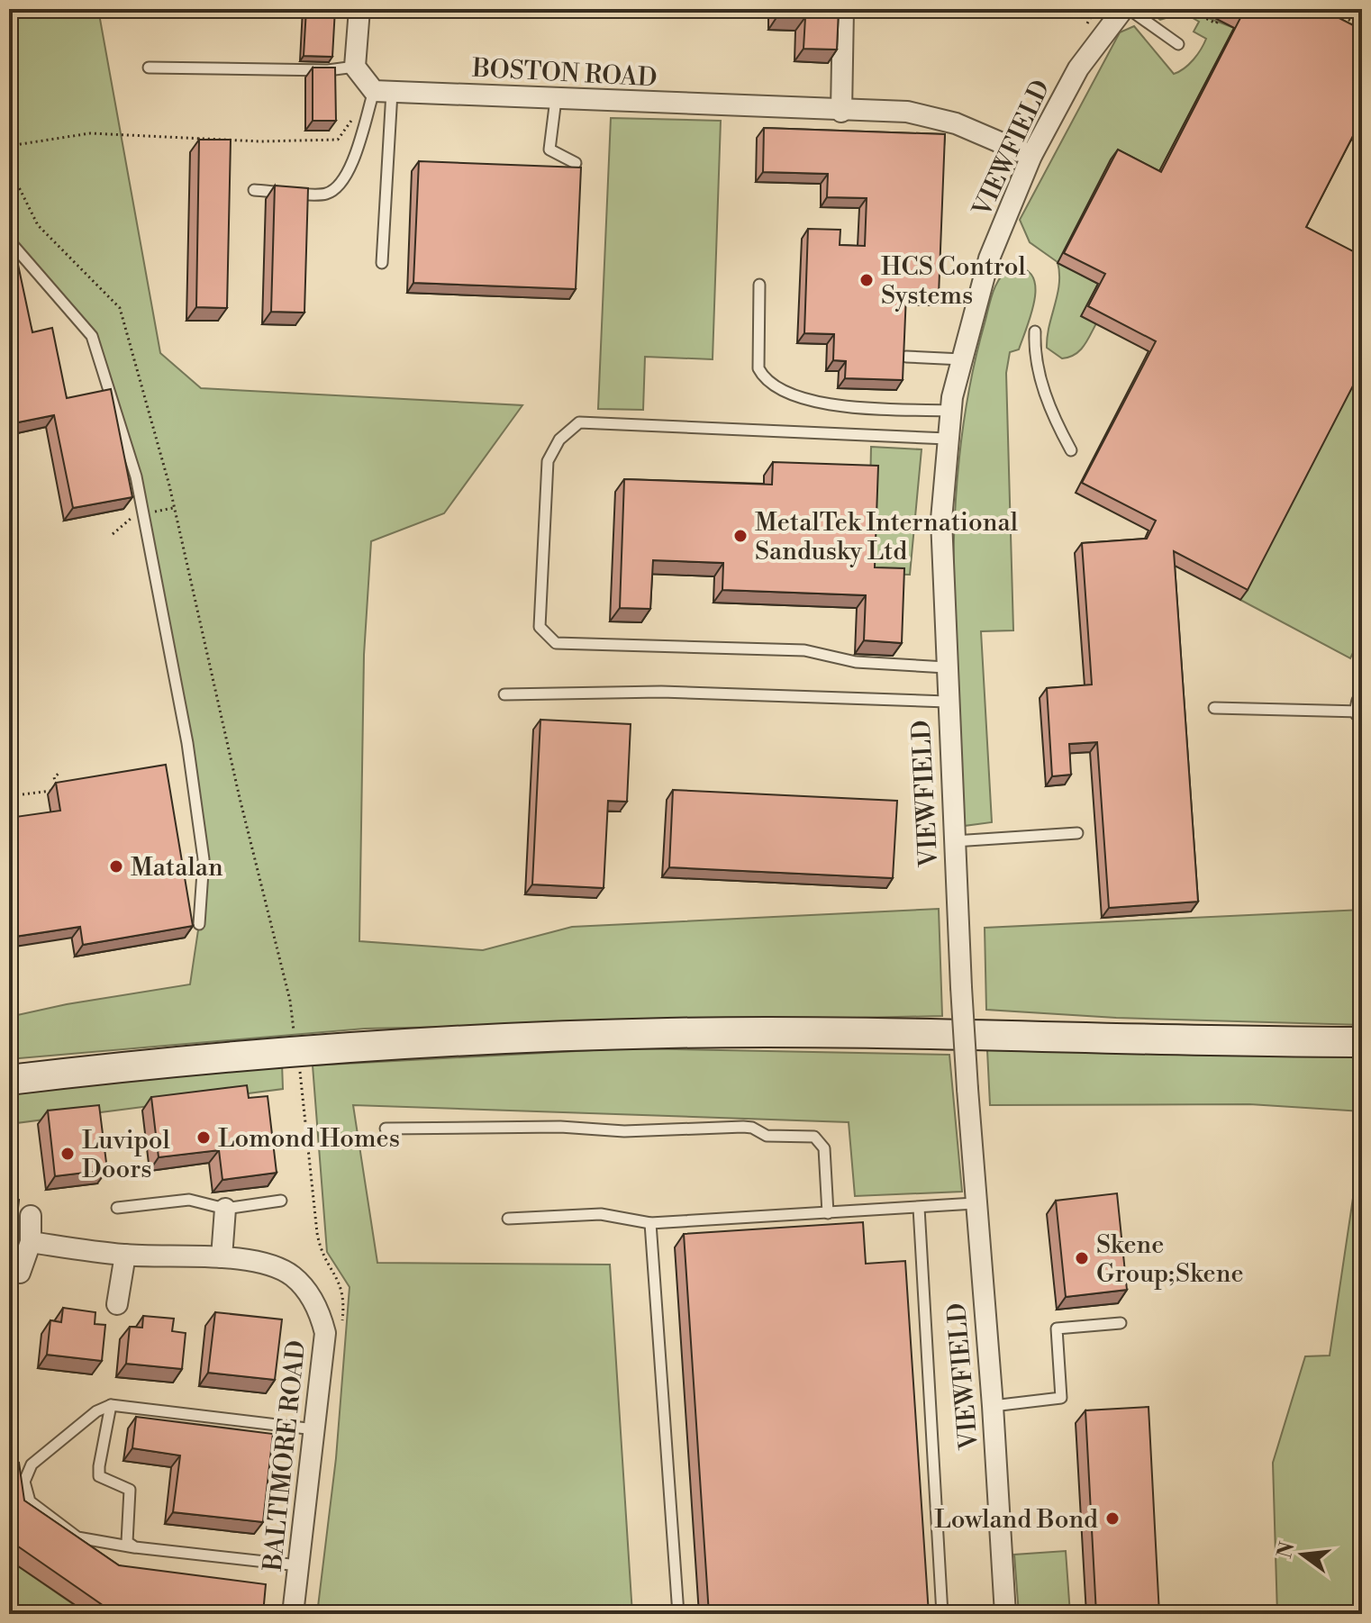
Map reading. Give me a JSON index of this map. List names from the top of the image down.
{
  "streets": {
    "street": ["BOSTON ROAD", "VIEWFIELD", "BALTIMORE ROAD"]
  },
  "crossings": [
    ["BOSTON ROAD", "VIEWFIELD"]
  ],
  "places": [
    "HCS Control Systems",
    "MetalTek International Sandusky Ltd",
    "Matalan",
    "Lomond Homes",
    "Luvipol Doors",
    "Skene Group;Skene",
    "Lowland Bond"
  ],
  "north": "left"
}
